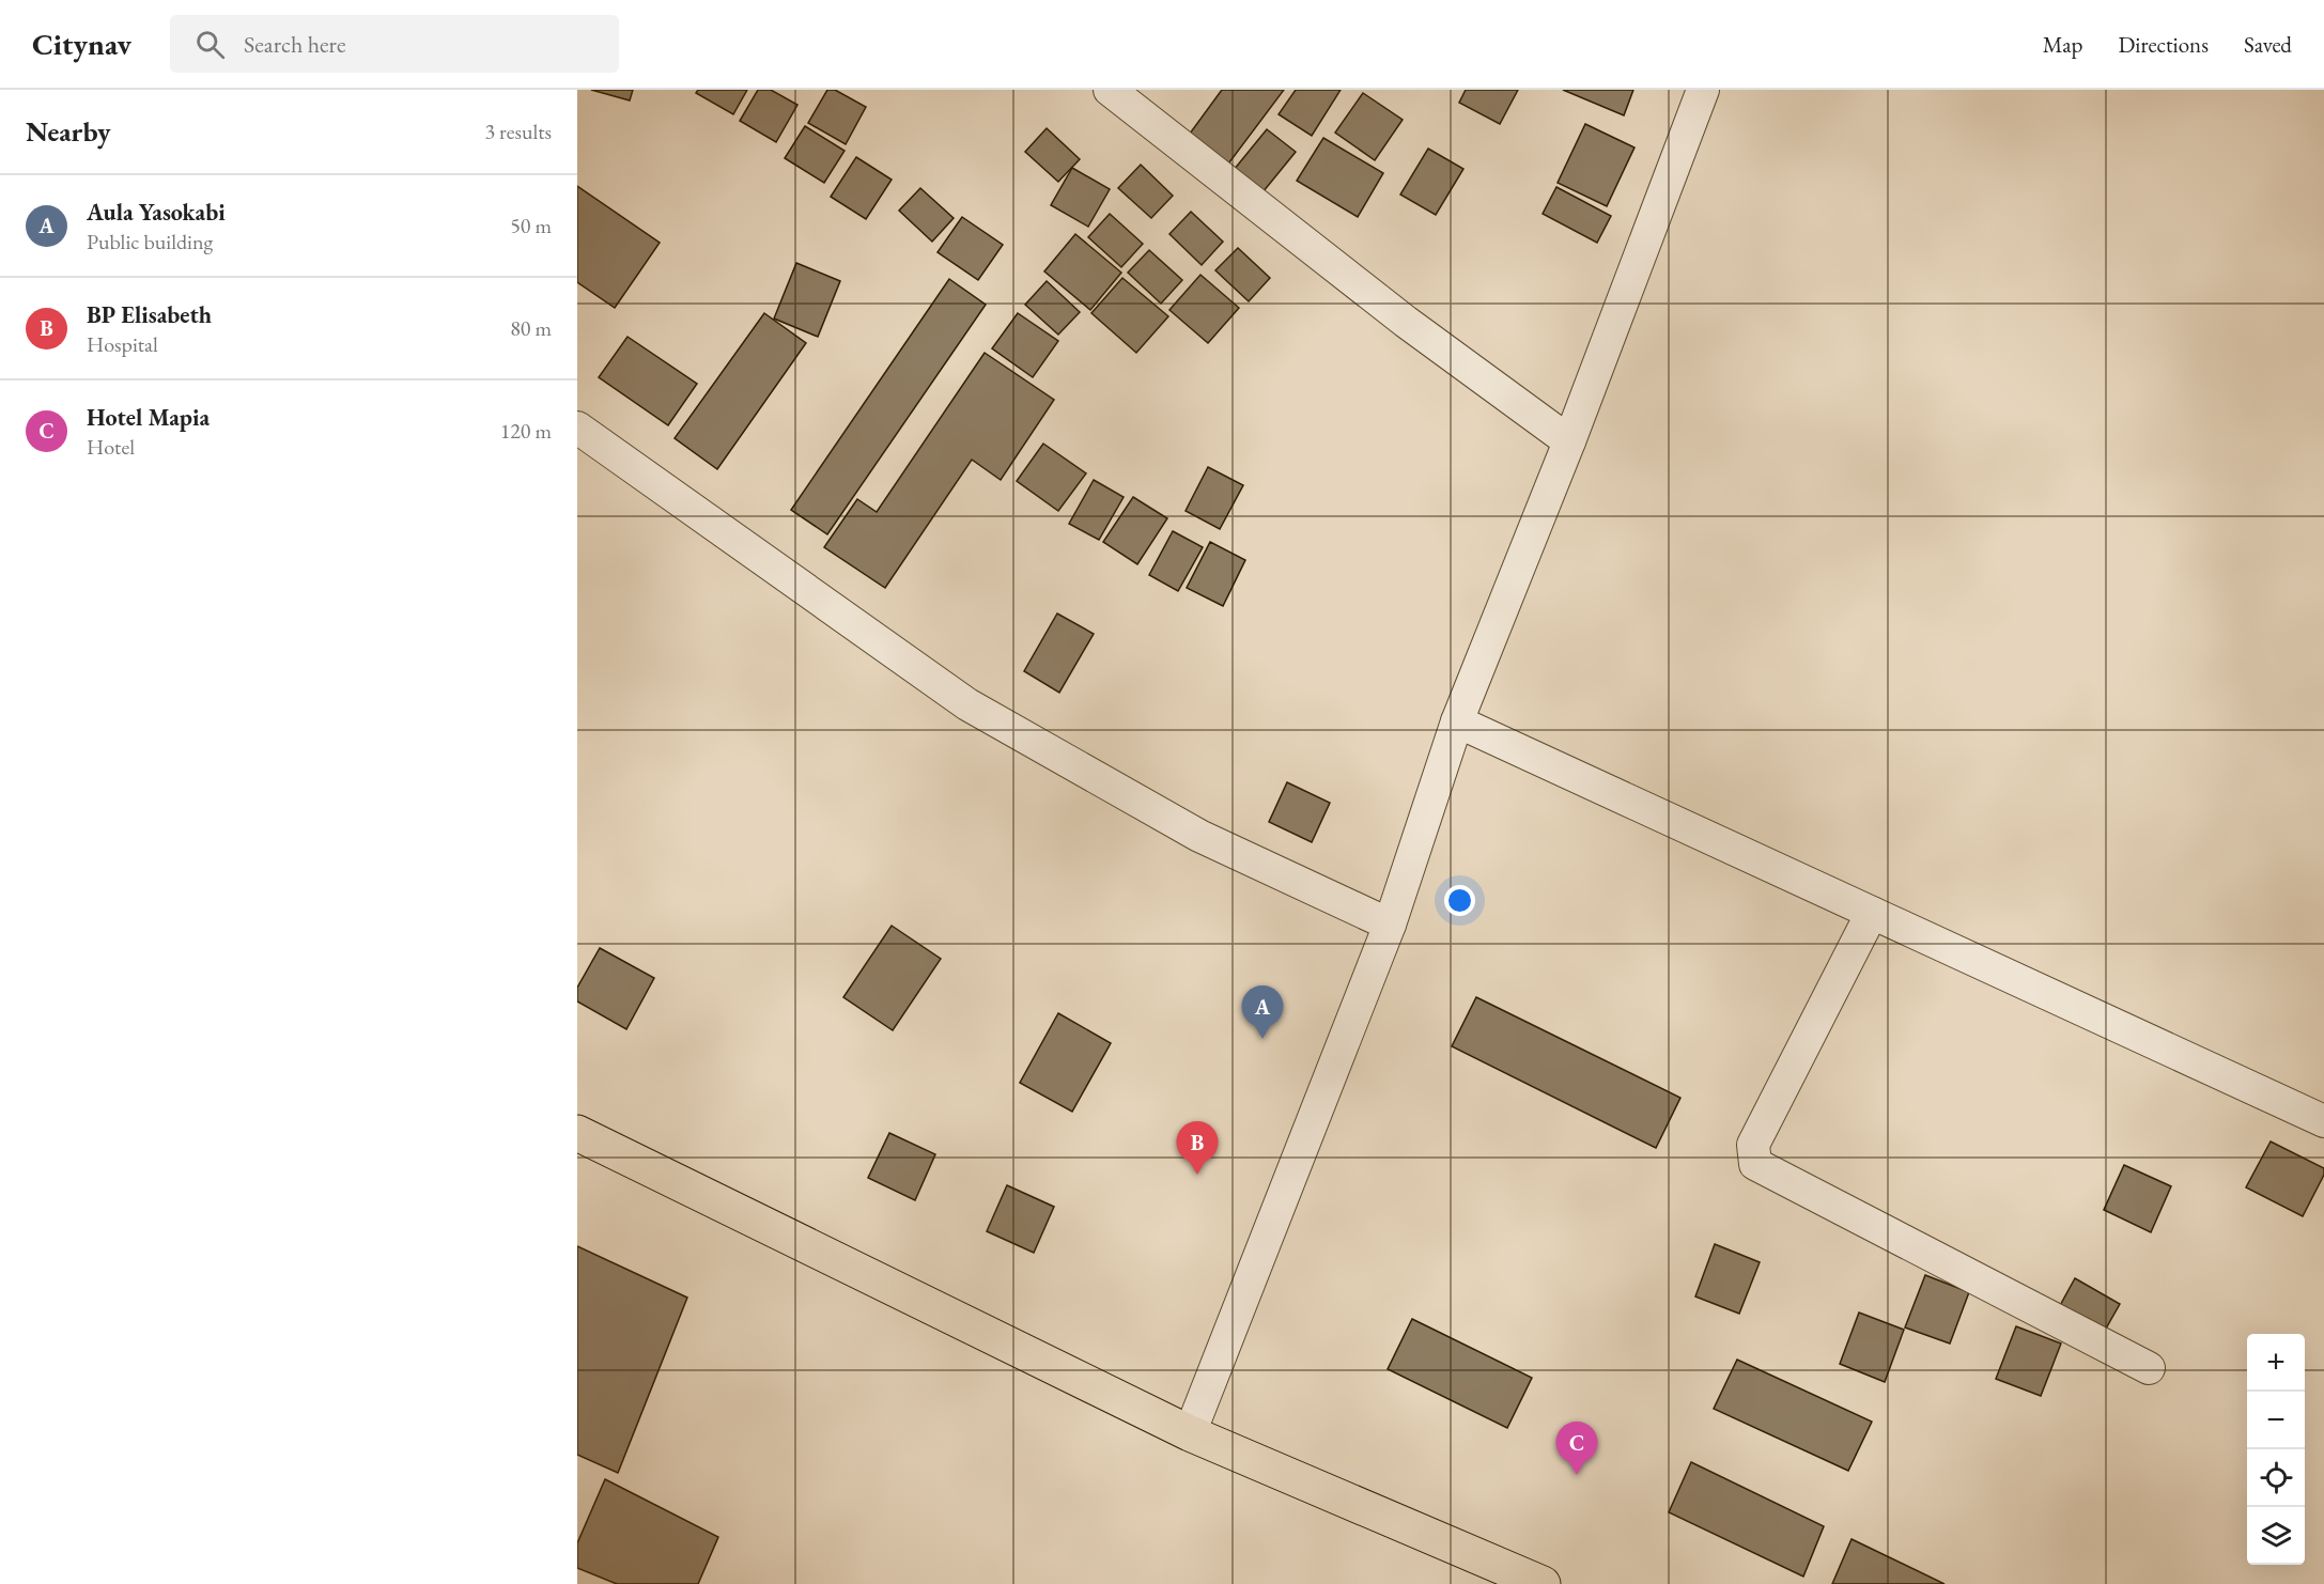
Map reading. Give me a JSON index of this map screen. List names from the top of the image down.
{
  "page": {
    "header": "Citynav",
    "search": "Search here",
    "nav": ["Map", "Directions", "Saved"],
    "heading": ["Nearby", "3 results"],
    "list": [
      {
        "mark": "A",
        "name": "Aula Yasokabi",
        "note": "Public building",
        "value": "50 m"
      },
      {
        "mark": "B",
        "name": "BP Elisabeth",
        "note": "Hospital",
        "value": "80 m"
      },
      {
        "mark": "C",
        "name": "Hotel Mapia",
        "note": "Hotel",
        "value": "120 m"
      }
    ],
    "pins": ["A", "B", "C"],
    "map_buttons": ["+", "−"]
  }
}
